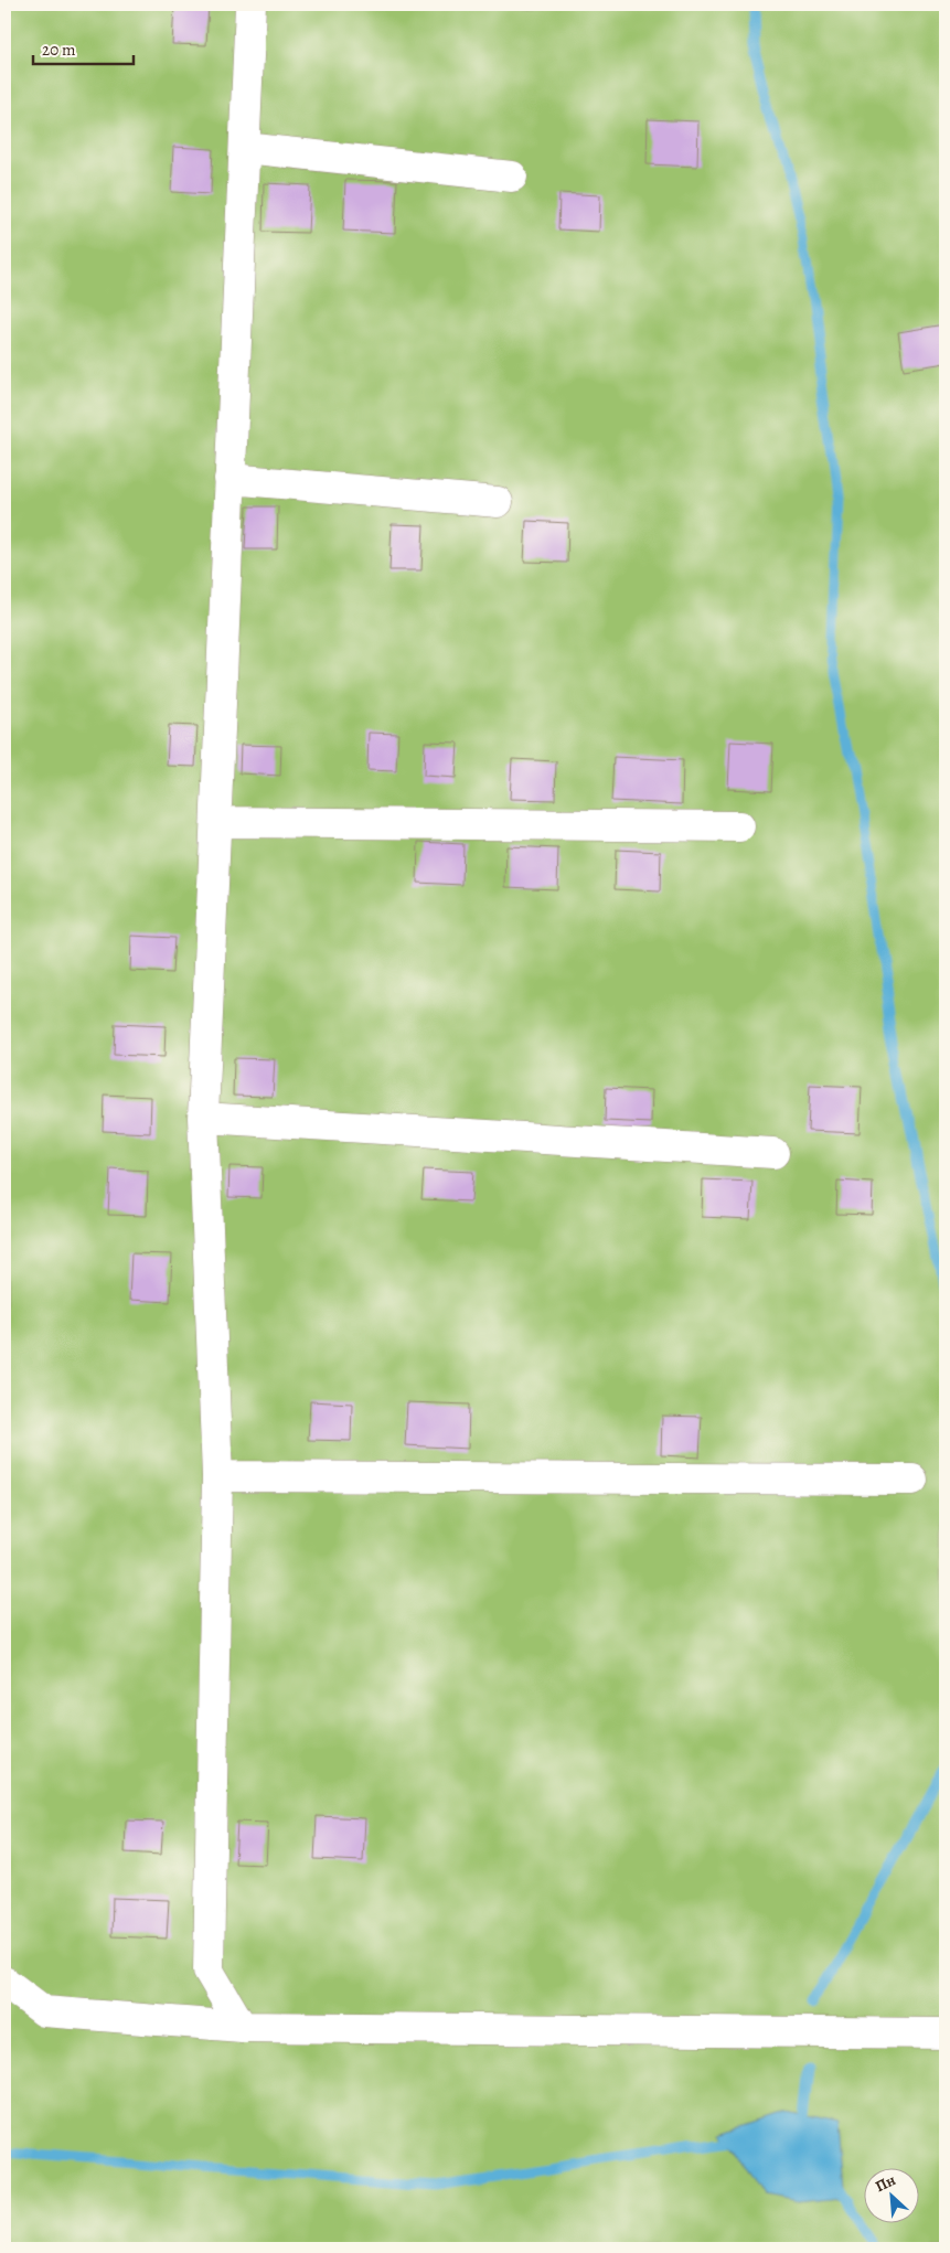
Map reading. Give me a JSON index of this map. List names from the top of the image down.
{
  "scale_bar": "20 m",
  "north": "top left"
}
